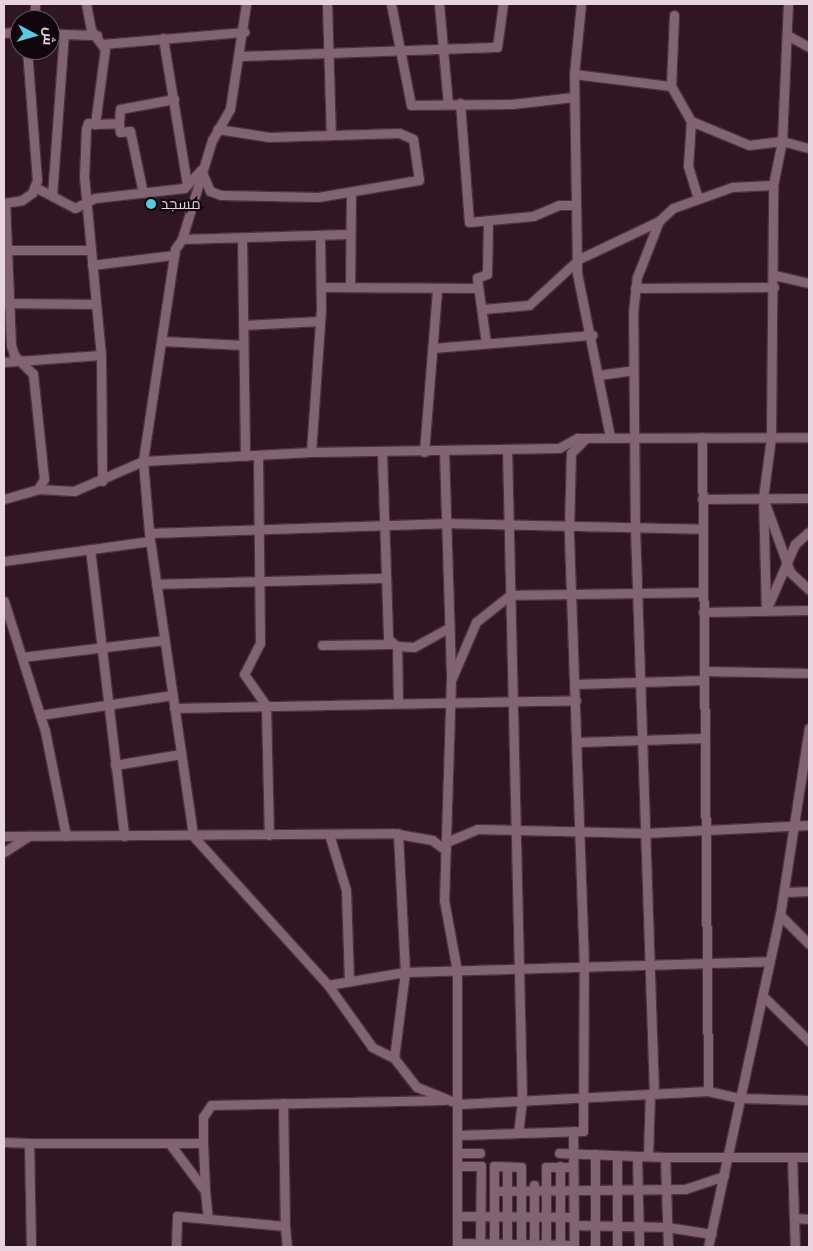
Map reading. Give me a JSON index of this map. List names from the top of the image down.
{
  "places": ["مسجد"],
  "north": "right"
}
